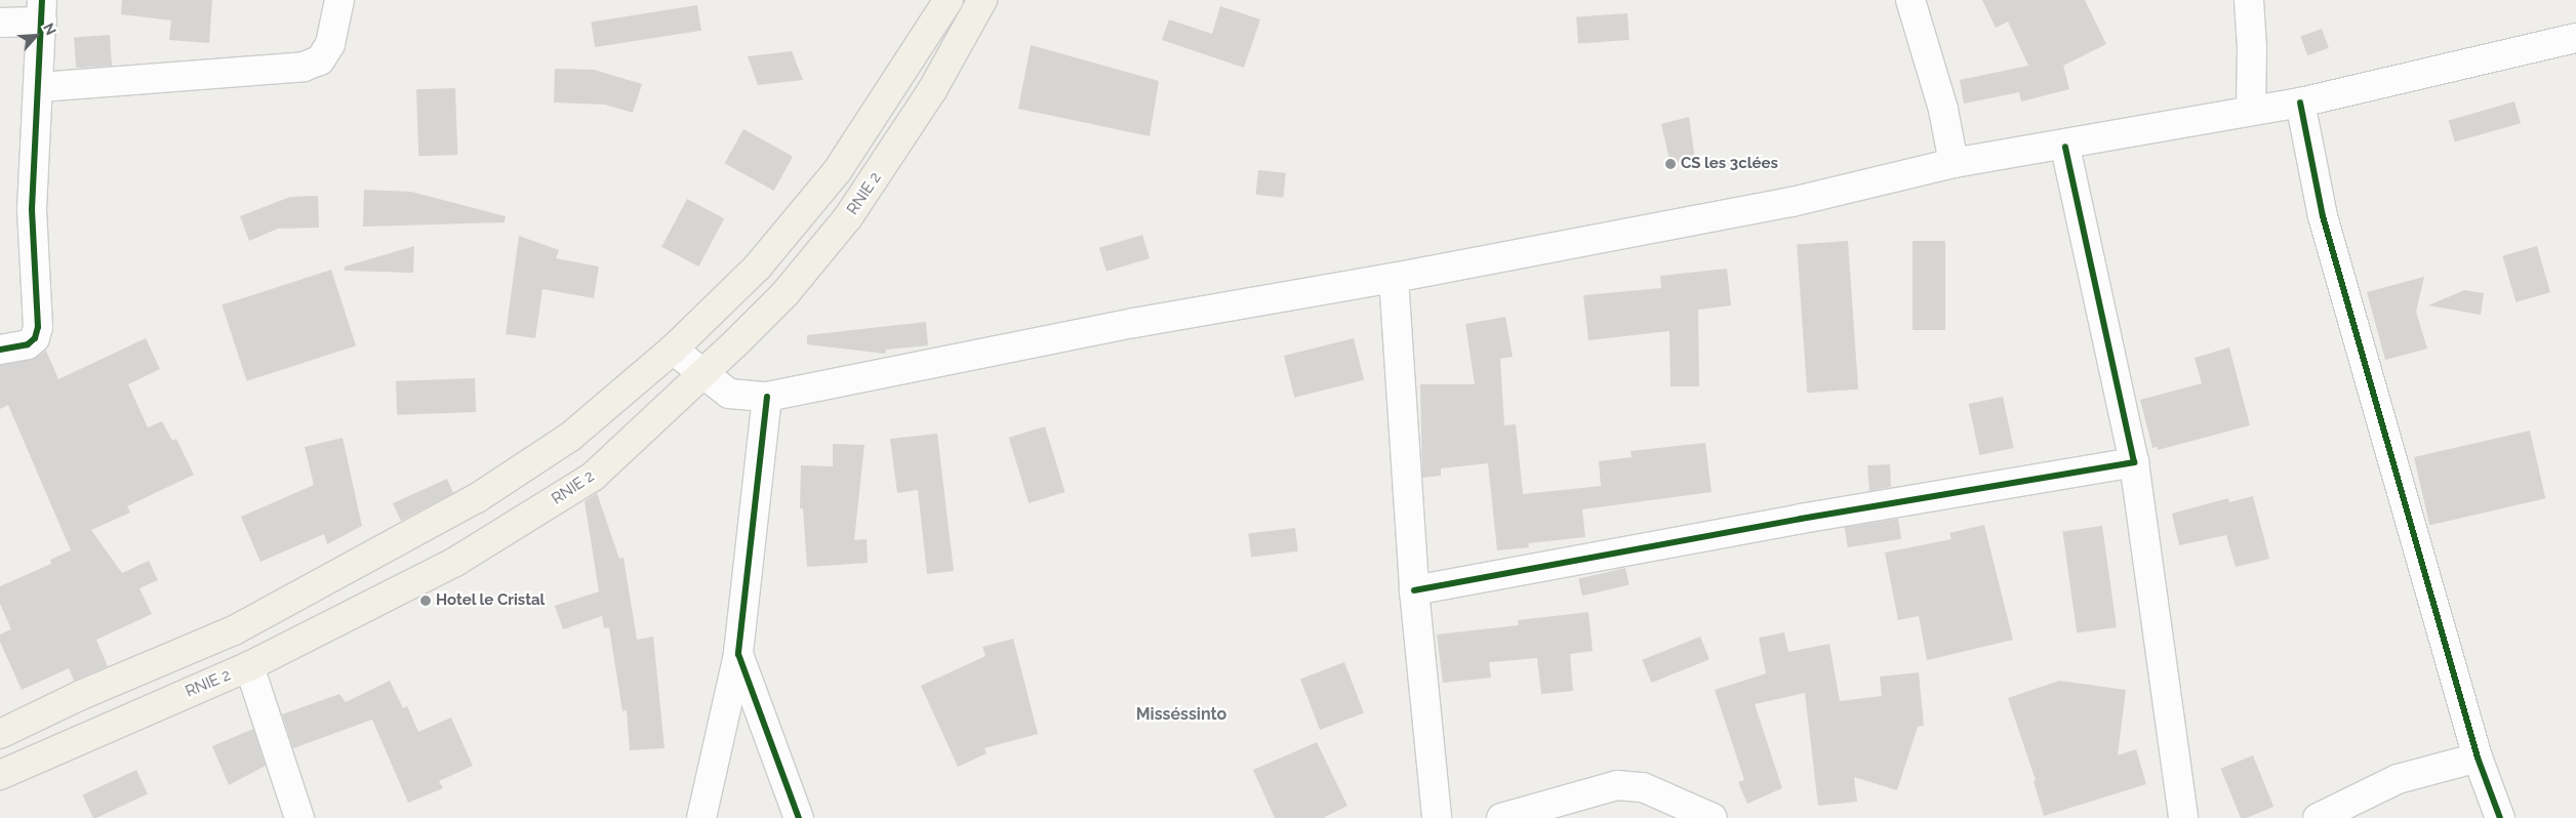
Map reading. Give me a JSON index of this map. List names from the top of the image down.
{
  "streets": {
    "highway": ["RNIE 2"]
  },
  "districts": ["Misséssinto"],
  "places": ["CS les 3clées", "Hotel le Cristal"],
  "north": "top right"
}
